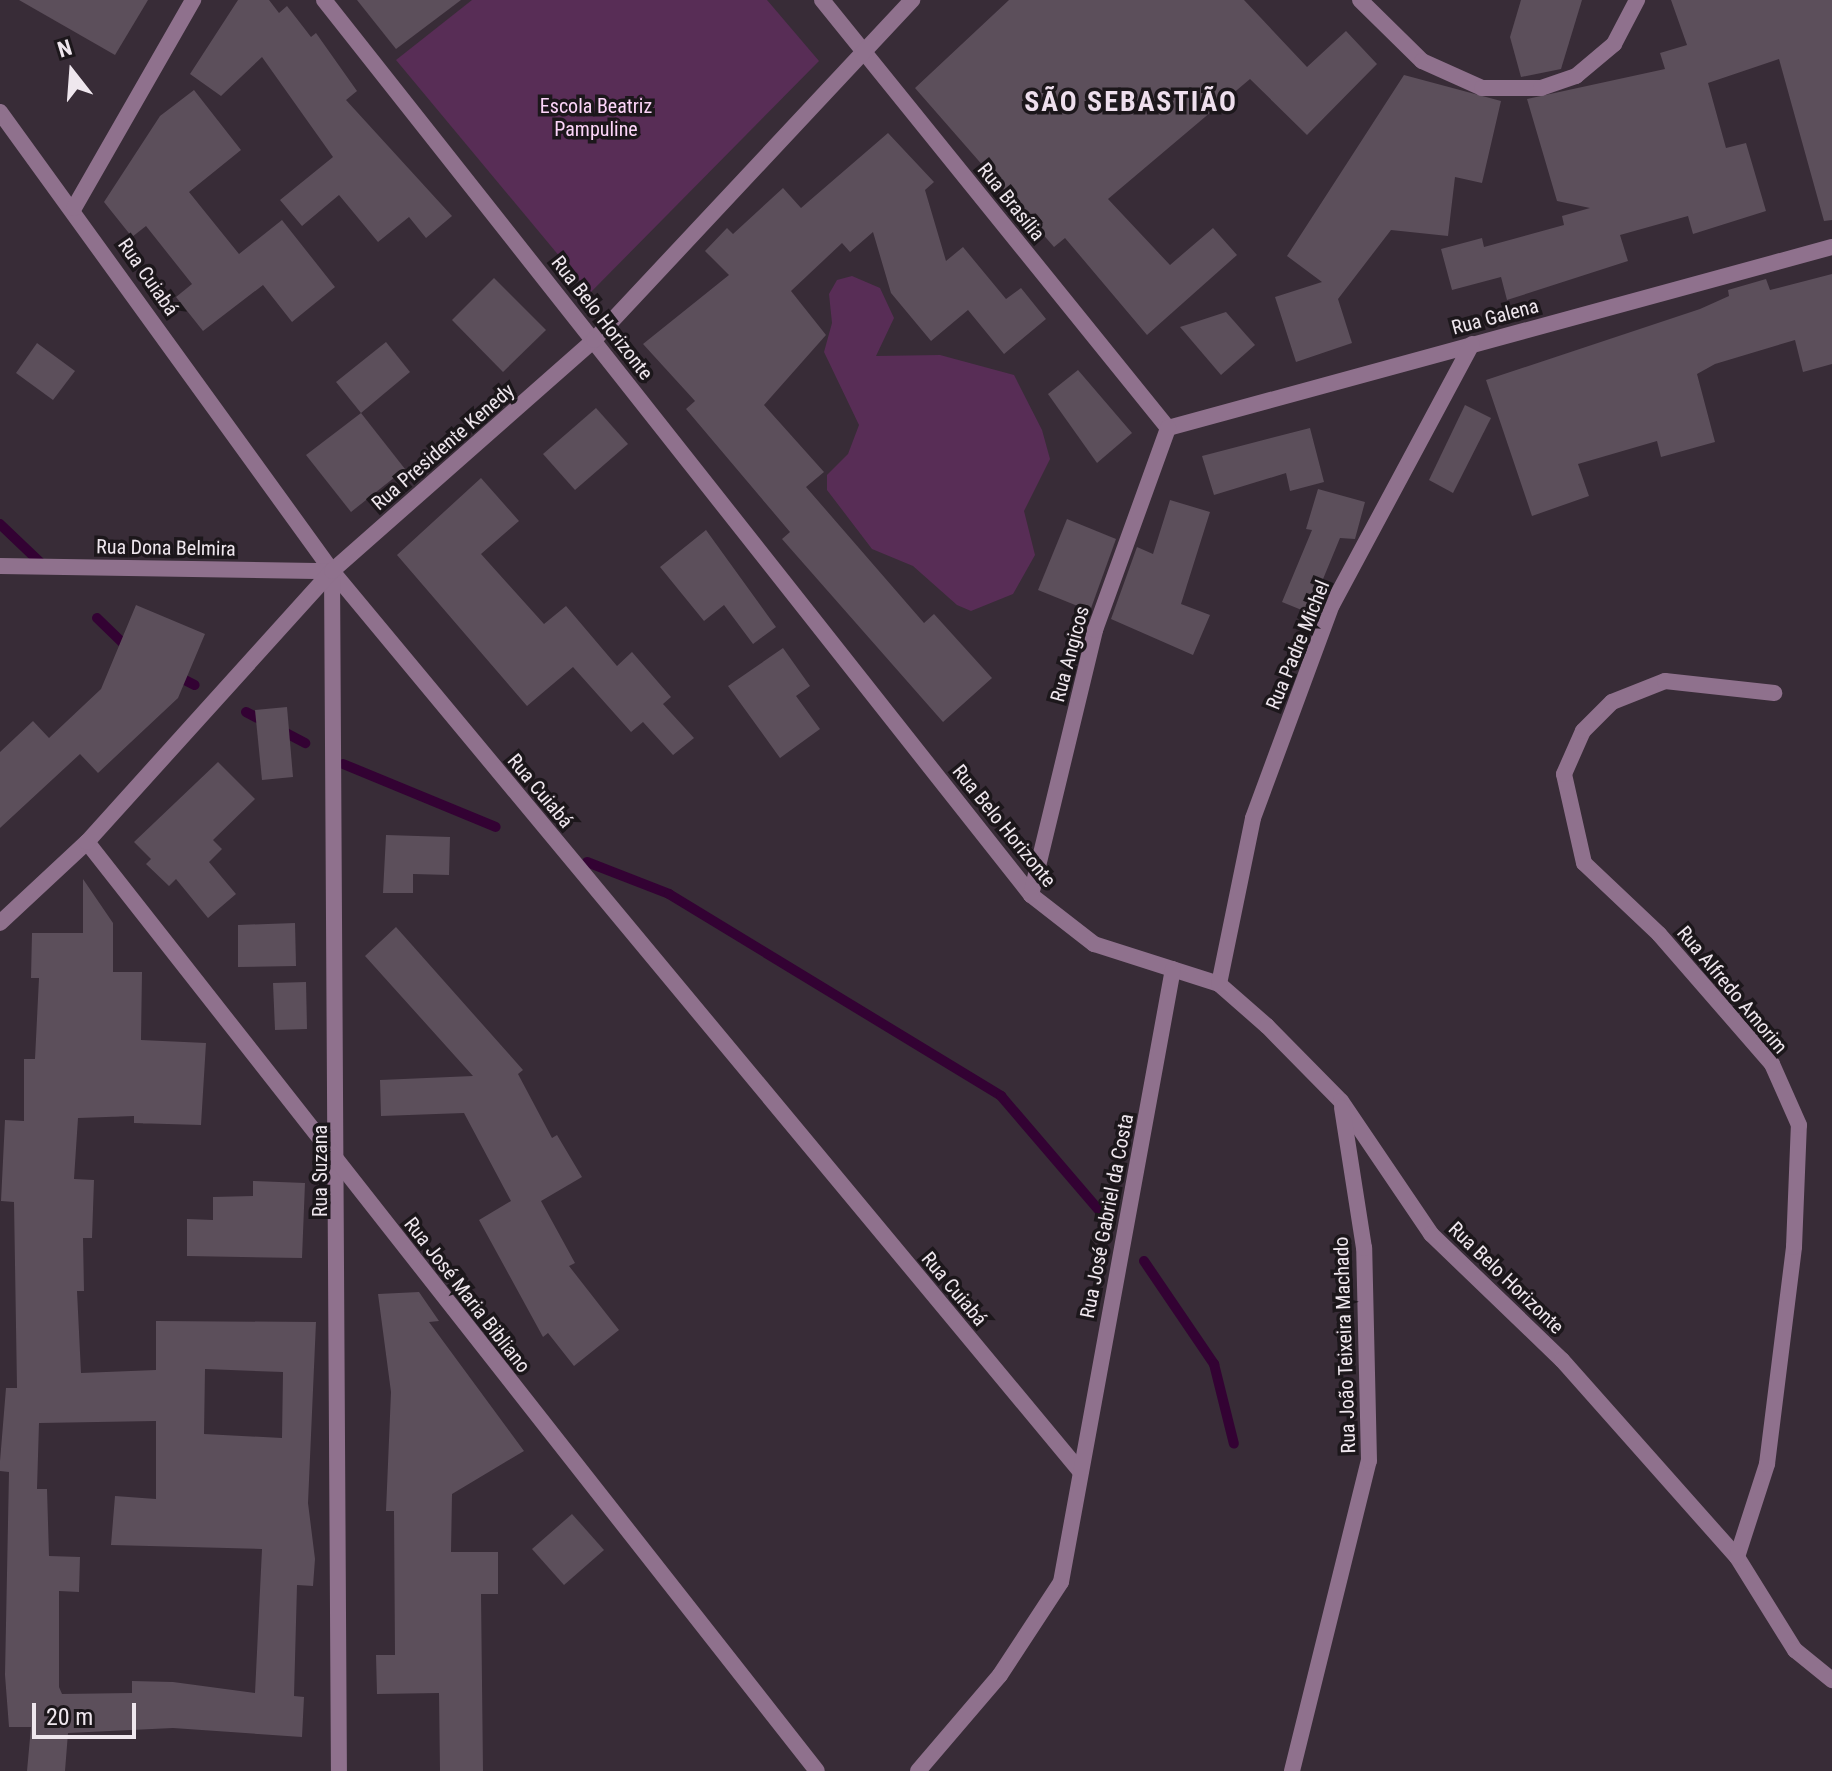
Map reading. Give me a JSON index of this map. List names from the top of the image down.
{
  "streets": {
    "street": [
      "Rua Brasília",
      "Rua Cuiabá",
      "Rua Galena",
      "Rua Belo Horizonte",
      "Rua Presidente Kenedy",
      "Rua Dona Belmira",
      "Rua Padre Michel",
      "Rua Angicos",
      "Rua Alfredo Amorim",
      "Rua Suzana",
      "Rua José Gabriel da Costa",
      "Rua José Maria Bibliano",
      "Rua João Teixeira Machado"
    ]
  },
  "crossings": [
    ["Rua Brasília", "Rua Galena"],
    ["Rua Brasília", "Rua Presidente Kenedy"],
    ["Rua Brasília", "Rua Angicos"],
    ["Rua Cuiabá", "Rua Presidente Kenedy"],
    ["Rua Cuiabá", "Rua Dona Belmira"],
    ["Rua Cuiabá", "Rua Suzana"],
    ["Rua Cuiabá", "Rua José Gabriel da Costa"],
    ["Rua Galena", "Rua Padre Michel"],
    ["Rua Galena", "Rua Angicos"],
    ["Rua Belo Horizonte", "Rua Presidente Kenedy"],
    ["Rua Belo Horizonte", "Rua Padre Michel"],
    ["Rua Belo Horizonte", "Rua Angicos"],
    ["Rua Belo Horizonte", "Rua Alfredo Amorim"],
    ["Rua Belo Horizonte", "Rua José Gabriel da Costa"],
    ["Rua Belo Horizonte", "Rua João Teixeira Machado"],
    ["Rua Presidente Kenedy", "Rua Dona Belmira"],
    ["Rua Presidente Kenedy", "Rua Suzana"],
    ["Rua Presidente Kenedy", "Rua José Maria Bibliano"],
    ["Rua Dona Belmira", "Rua Suzana"],
    ["Rua Suzana", "Rua José Maria Bibliano"]
  ],
  "districts": ["SÃO SEBASTIÃO"],
  "parks": ["Escola Beatriz Pampuline"],
  "scale_bar": "20 m",
  "north": "top"
}
